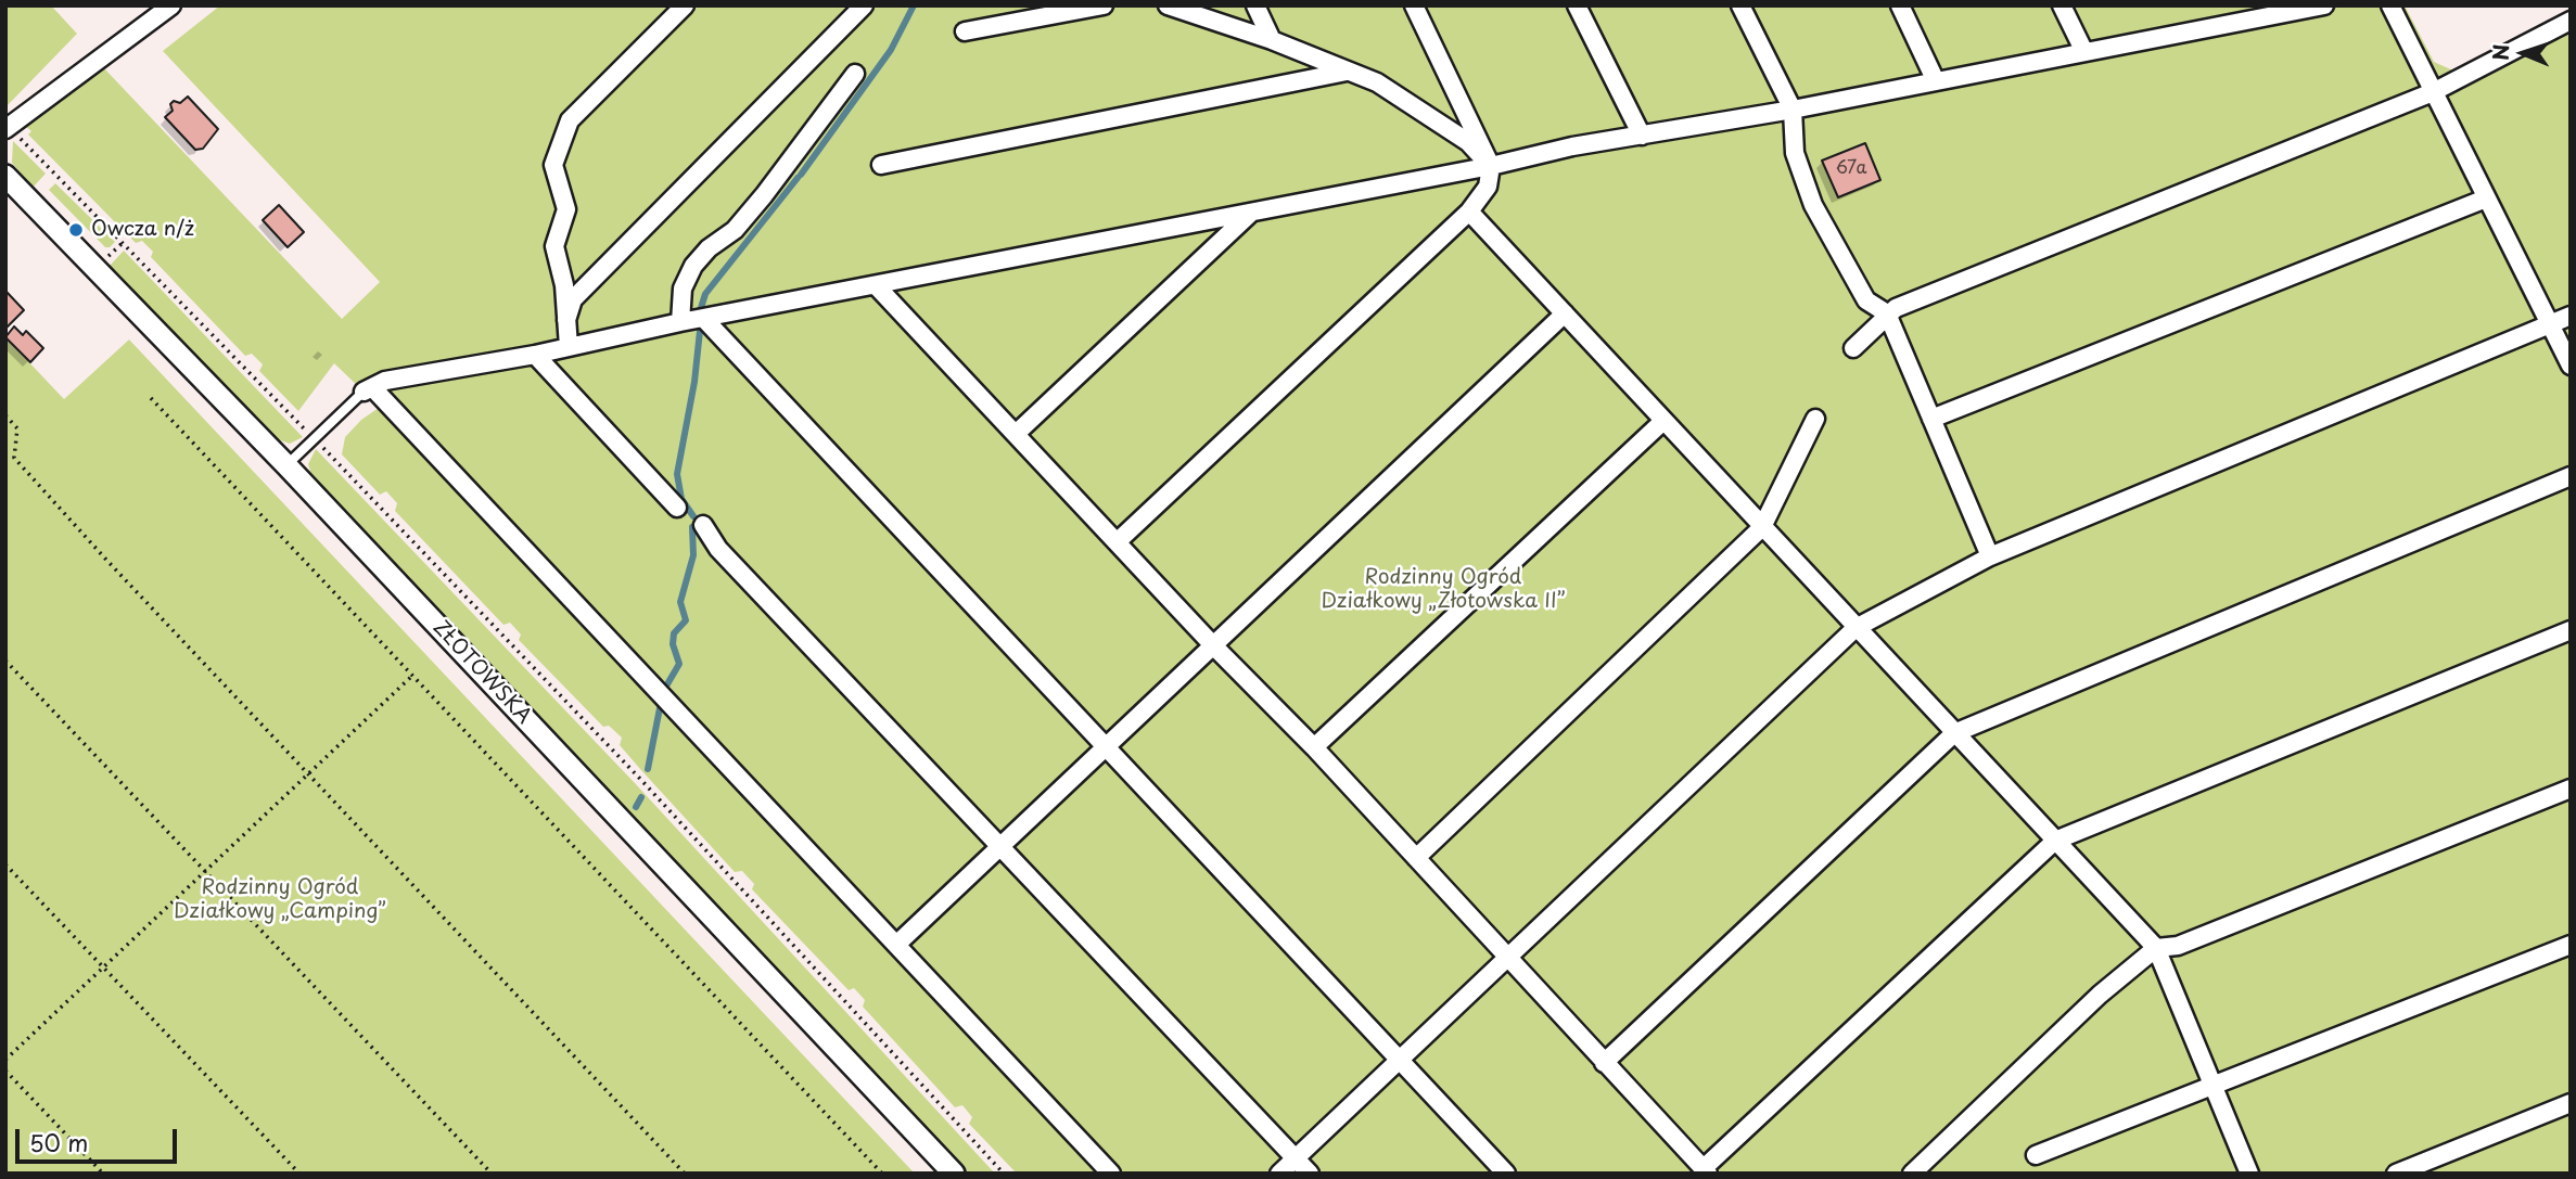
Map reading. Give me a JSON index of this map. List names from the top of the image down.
{
  "streets": {
    "street": ["ZŁOTOWSKA"]
  },
  "parks": ["Rodzinny Ogród Działkowy „Złotowska II”", "Rodzinny Ogród Działkowy „Camping”"],
  "places": ["Owcza n/ż"],
  "house_numbers": ["67a"],
  "scale_bar": "50 m",
  "north": "left"
}
